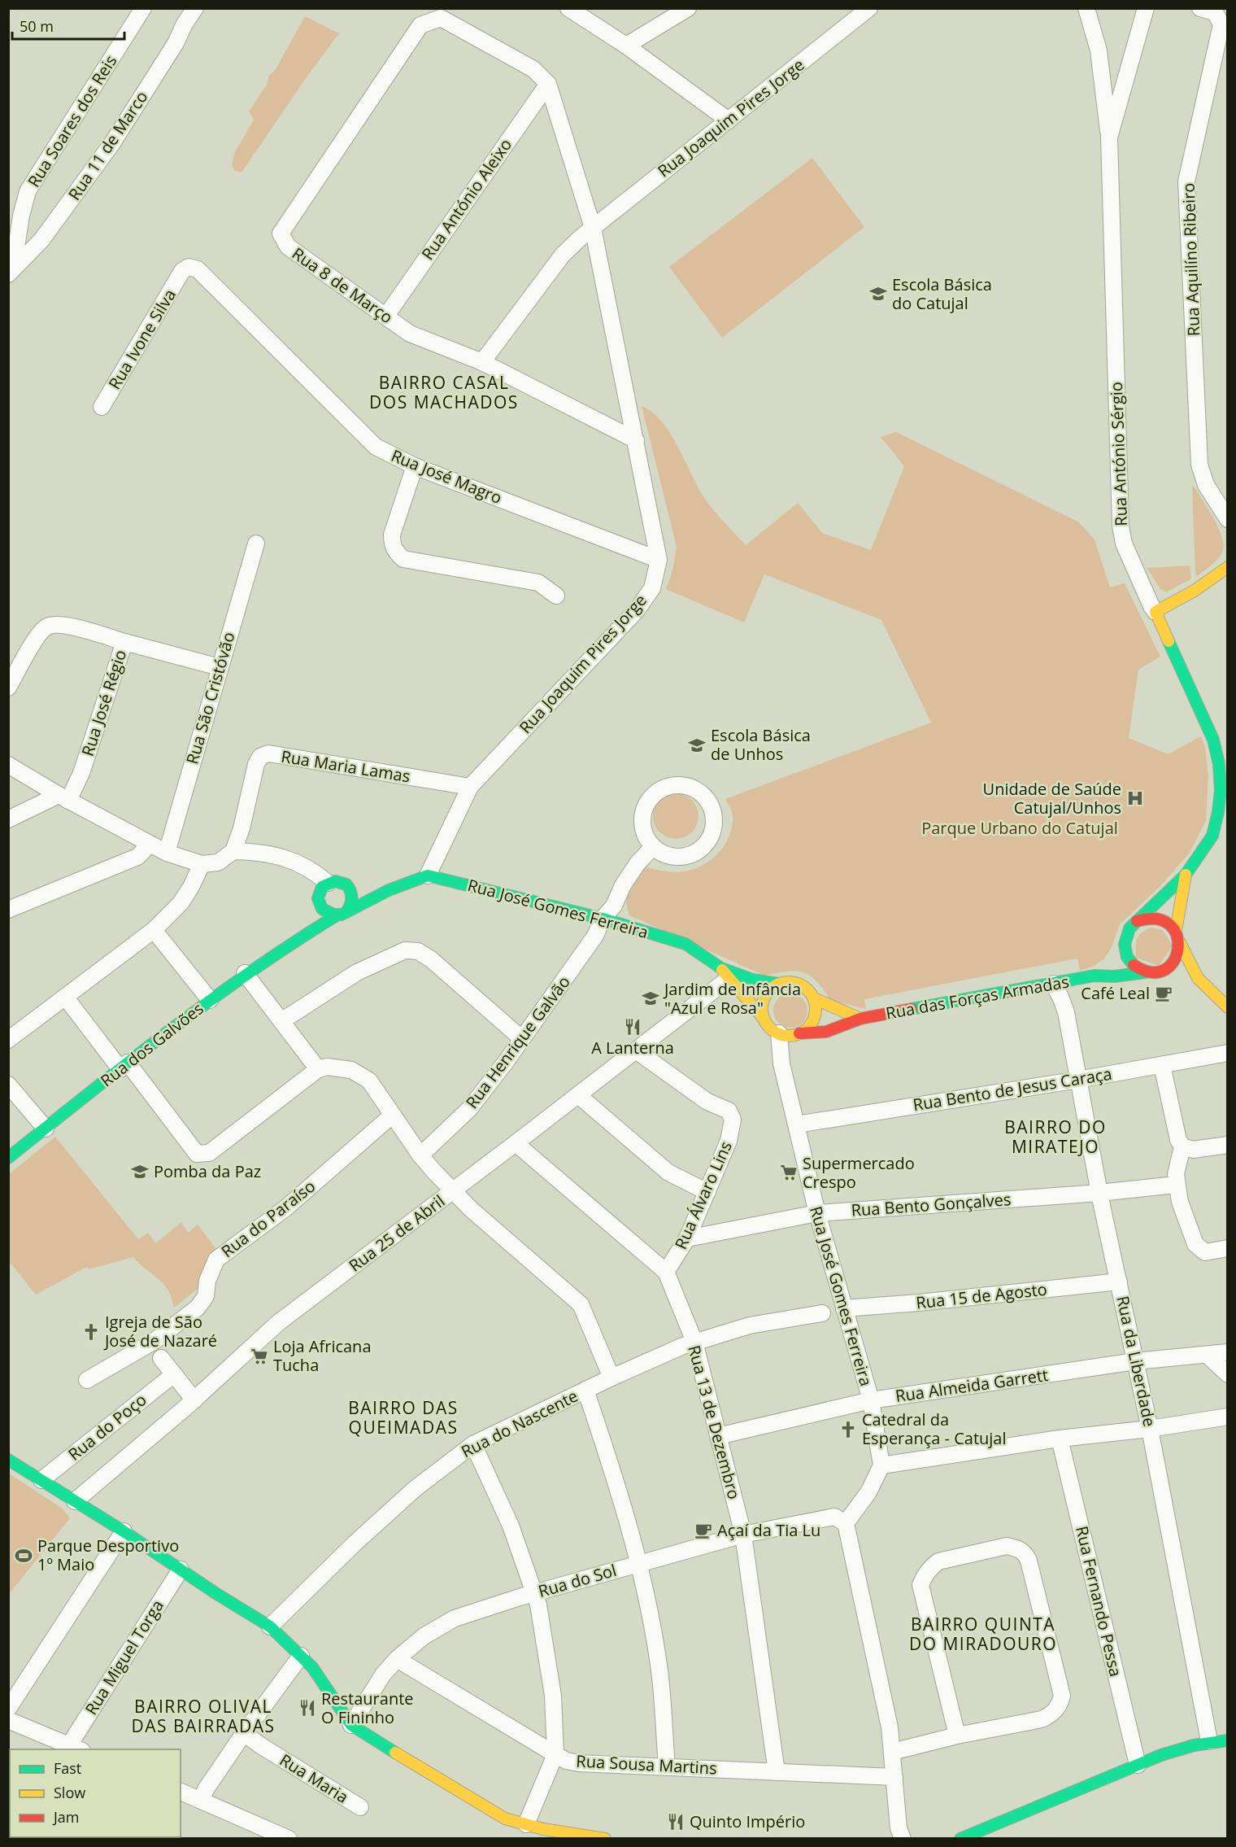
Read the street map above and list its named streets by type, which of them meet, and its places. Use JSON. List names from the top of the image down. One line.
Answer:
{"streets":{"street":["Rua Joaquim Pires Jorge","Rua Soares dos Reis","Rua 11 de Marco","Rua António Aleixo","Rua Aquilíno Ribeiro","Rua 8 de Março","Rua Ivone Silva","Rua António Sérgio","Rua José Magro","Rua São Cristóvão","Rua José Régio","Rua Maria Lamas","Rua José Gomes Ferreira","Rua das Forças Armadas","Rua Henrique Galvão","Rua dos Galvões","Rua Bento de Jesus Caraça","Rua Álvaro Lins","Rua Bento Gonçalves","Rua do Paraíso","Rua 25 de Abril","Rua 15 de Agosto","Rua da Liberdade","Rua Almeida Garrett","Rua 13 de Dezembro","Rua do Nascente","Rua do Poço","Rua do Sol","Rua Fernando Pessa","Rua Miguel Torga","Rua Sousa Martins","Rua Maria"]},"crossings":[["Rua Joaquim Pires Jorge","Rua António Aleixo"],["Rua Joaquim Pires Jorge","Rua 8 de Março"],["Rua Joaquim Pires Jorge","Rua José Magro"],["Rua Joaquim Pires Jorge","Rua Maria Lamas"],["Rua Joaquim Pires Jorge","Rua José Gomes Ferreira"],["Rua Soares dos Reis","Rua 11 de Marco"],["Rua António Aleixo","Rua 8 de Março"],["Rua Ivone Silva","Rua José Magro"],["Rua António Sérgio","Rua das Forças Armadas"],["Rua São Cristóvão","Rua José Régio"],["Rua José Gomes Ferreira","Rua das Forças Armadas"],["Rua José Gomes Ferreira","Rua Henrique Galvão"],["Rua José Gomes Ferreira","Rua Bento de Jesus Caraça"],["Rua José Gomes Ferreira","Rua Bento Gonçalves"],["Rua José Gomes Ferreira","Rua 25 de Abril"],["Rua José Gomes Ferreira","Rua 15 de Agosto"],["Rua José Gomes Ferreira","Rua Almeida Garrett"],["Rua das Forças Armadas","Rua da Liberdade"],["Rua Bento de Jesus Caraça","Rua da Liberdade"],["Rua Álvaro Lins","Rua Bento Gonçalves"],["Rua Álvaro Lins","Rua 25 de Abril"],["Rua Álvaro Lins","Rua 13 de Dezembro"],["Rua Bento Gonçalves","Rua da Liberdade"],["Rua 25 de Abril","Rua 13 de Dezembro"],["Rua 15 de Agosto","Rua da Liberdade"],["Rua da Liberdade","Rua Almeida Garrett"],["Rua Almeida Garrett","Rua 13 de Dezembro"],["Rua 13 de Dezembro","Rua do Nascente"],["Rua 13 de Dezembro","Rua do Sol"],["Rua 13 de Dezembro","Rua Sousa Martins"],["Rua do Sol","Rua Sousa Martins"]],"districts":["BAIRRO CASAL DOS MACHADOS","BAIRRO DO MIRATEJO","BAIRRO DAS QUEIMADAS","BAIRRO QUINTA DO MIRADOURO","BAIRRO OLIVAL DAS BAIRRADAS"],"parks":["Parque Urbano do Catujal"],"places":{"school or university":["Escola Básica do Catujal","Escola Básica de Unhos","Jardim de Infância \"Azul e Rosa\"","Pomba da Paz"],"hospital":["Unidade de Saúde Catujal/Unhos"],"cafe":["Café Leal","Açaí da Tia Lu"],"restaurant":["A Lanterna","Restaurante O Fininho","Quinto Império"],"supermarket":["Supermercado Crespo","Loja Africana Tucha"],"church":["Igreja de São José de Nazaré","Catedral da Esperança - Catujal"],"sports":["Parque Desportivo 1º Maio"]},"legend":["Fast","Slow","Jam"],"scale_bar":"50 m"}
